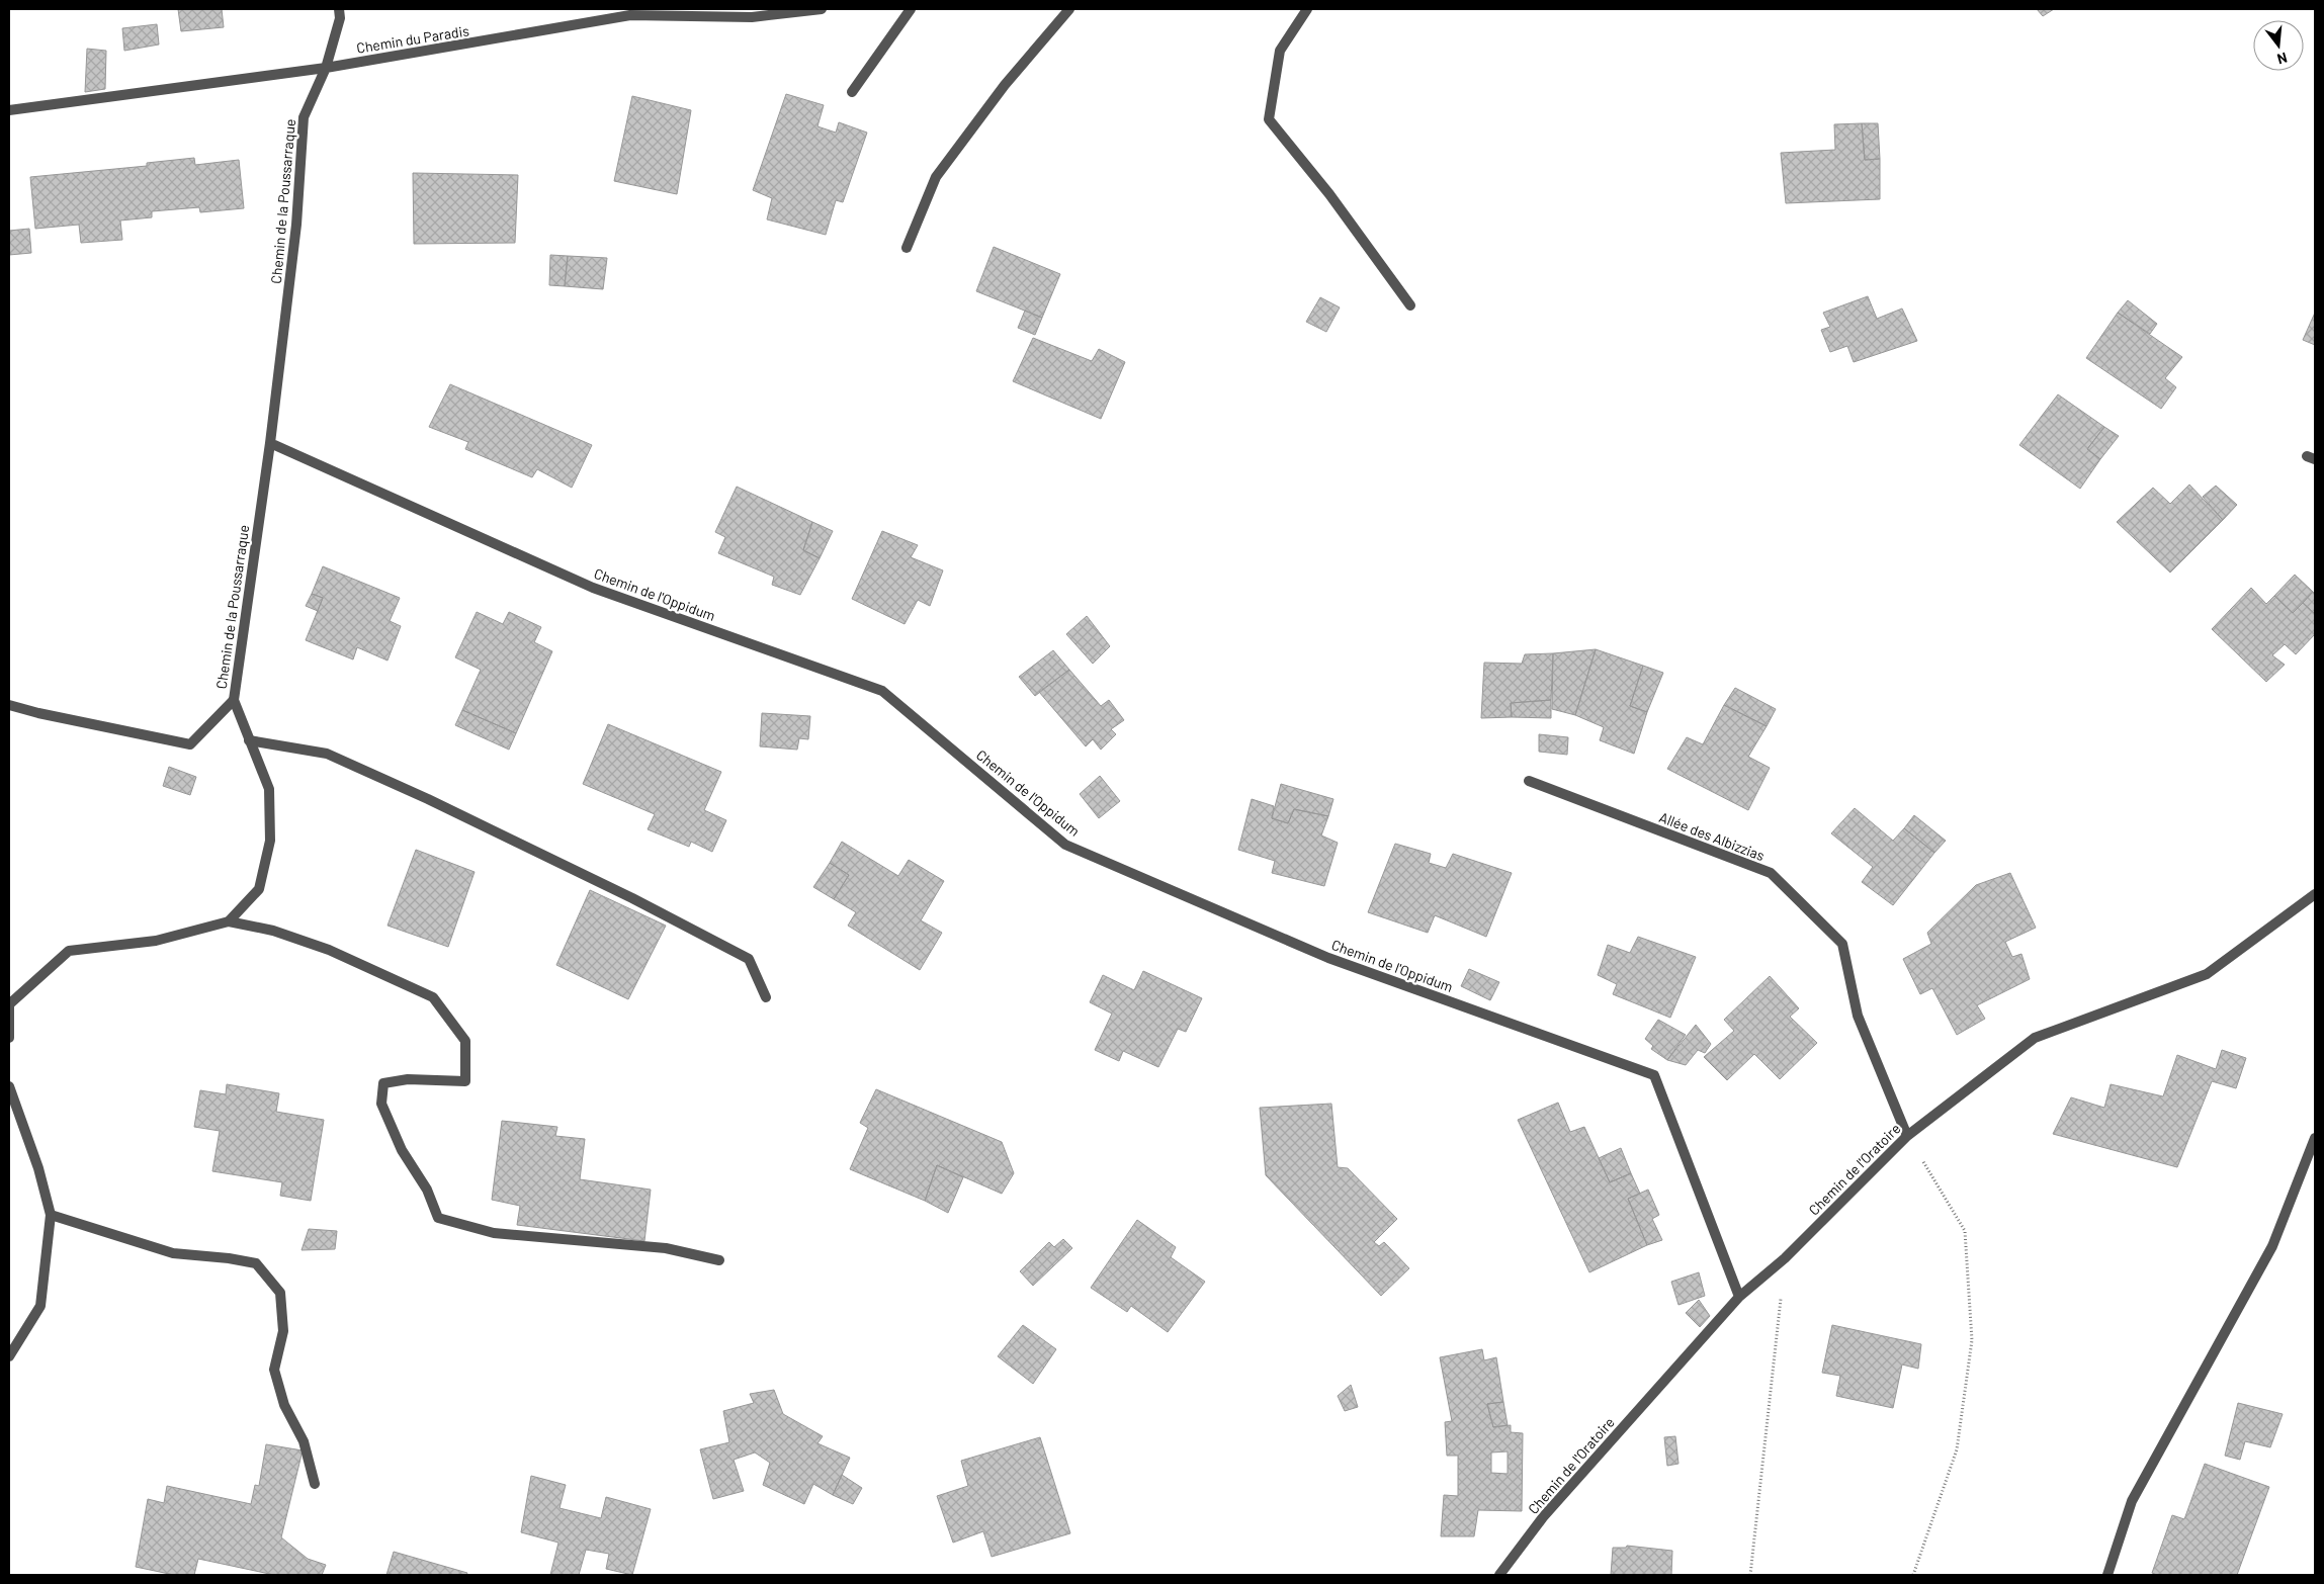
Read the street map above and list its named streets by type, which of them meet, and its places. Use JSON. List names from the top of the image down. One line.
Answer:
{"streets":{"street":["Chemin du Paradis","Chemin de la Poussarraque","Chemin de l'Oppidum","Allée des Albizzias","Chemin de l'Oratoire"]},"crossings":[["Chemin du Paradis","Chemin de la Poussarraque"],["Chemin de la Poussarraque","Chemin de l'Oppidum"],["Chemin de l'Oppidum","Chemin de l'Oratoire"],["Allée des Albizzias","Chemin de l'Oratoire"]],"north":"bottom"}
